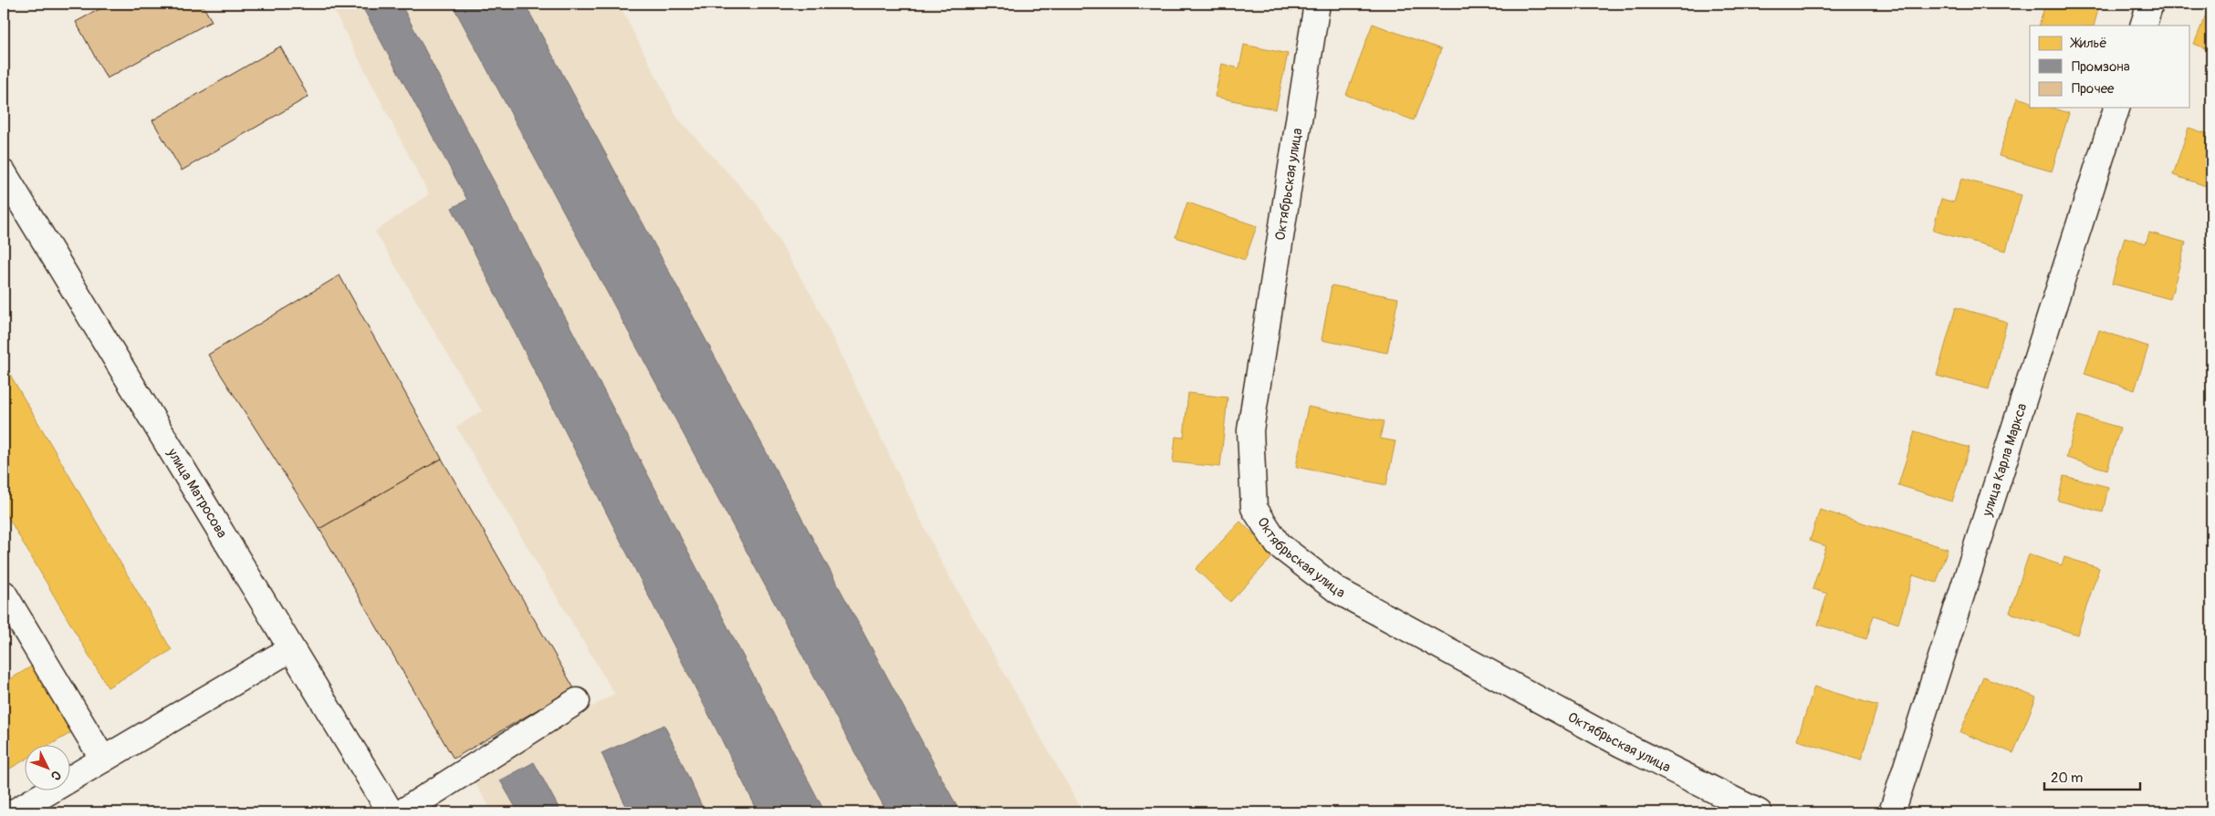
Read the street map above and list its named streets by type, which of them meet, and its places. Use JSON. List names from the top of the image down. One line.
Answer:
{"streets":{"street":["Октябрьская улица","улица Карла Маркса","улица Матросова"]},"legend":["Жильё","Промзона","Прочее"],"scale_bar":"20 m","north":"bottom right"}
